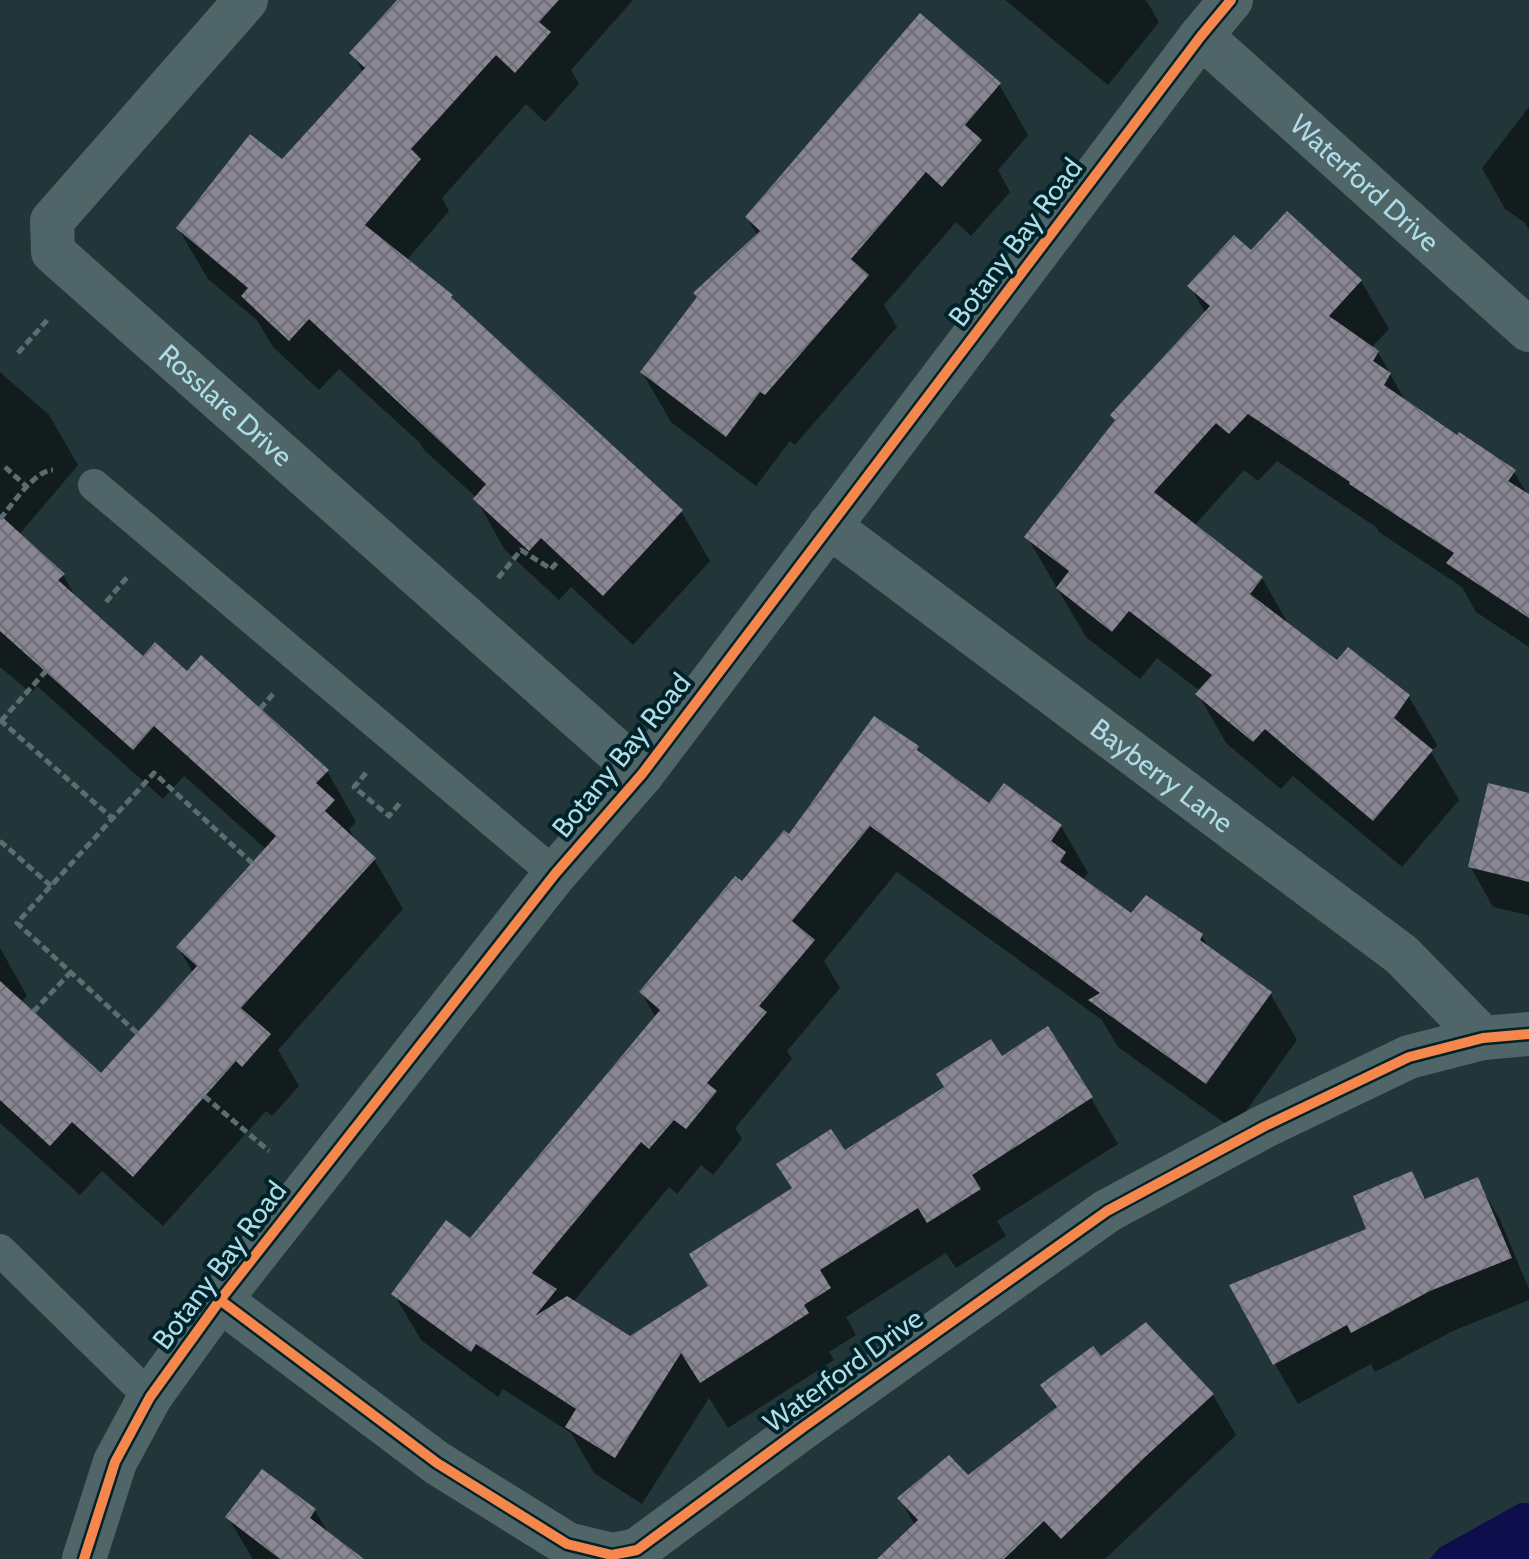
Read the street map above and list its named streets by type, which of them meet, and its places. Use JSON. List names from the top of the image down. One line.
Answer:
{"streets":{"street":["Waterford Drive","Botany Bay Road","Rosslare Drive","Bayberry Lane"]},"crossings":[["Waterford Drive","Botany Bay Road"],["Waterford Drive","Bayberry Lane"],["Botany Bay Road","Rosslare Drive"],["Botany Bay Road","Bayberry Lane"]]}
